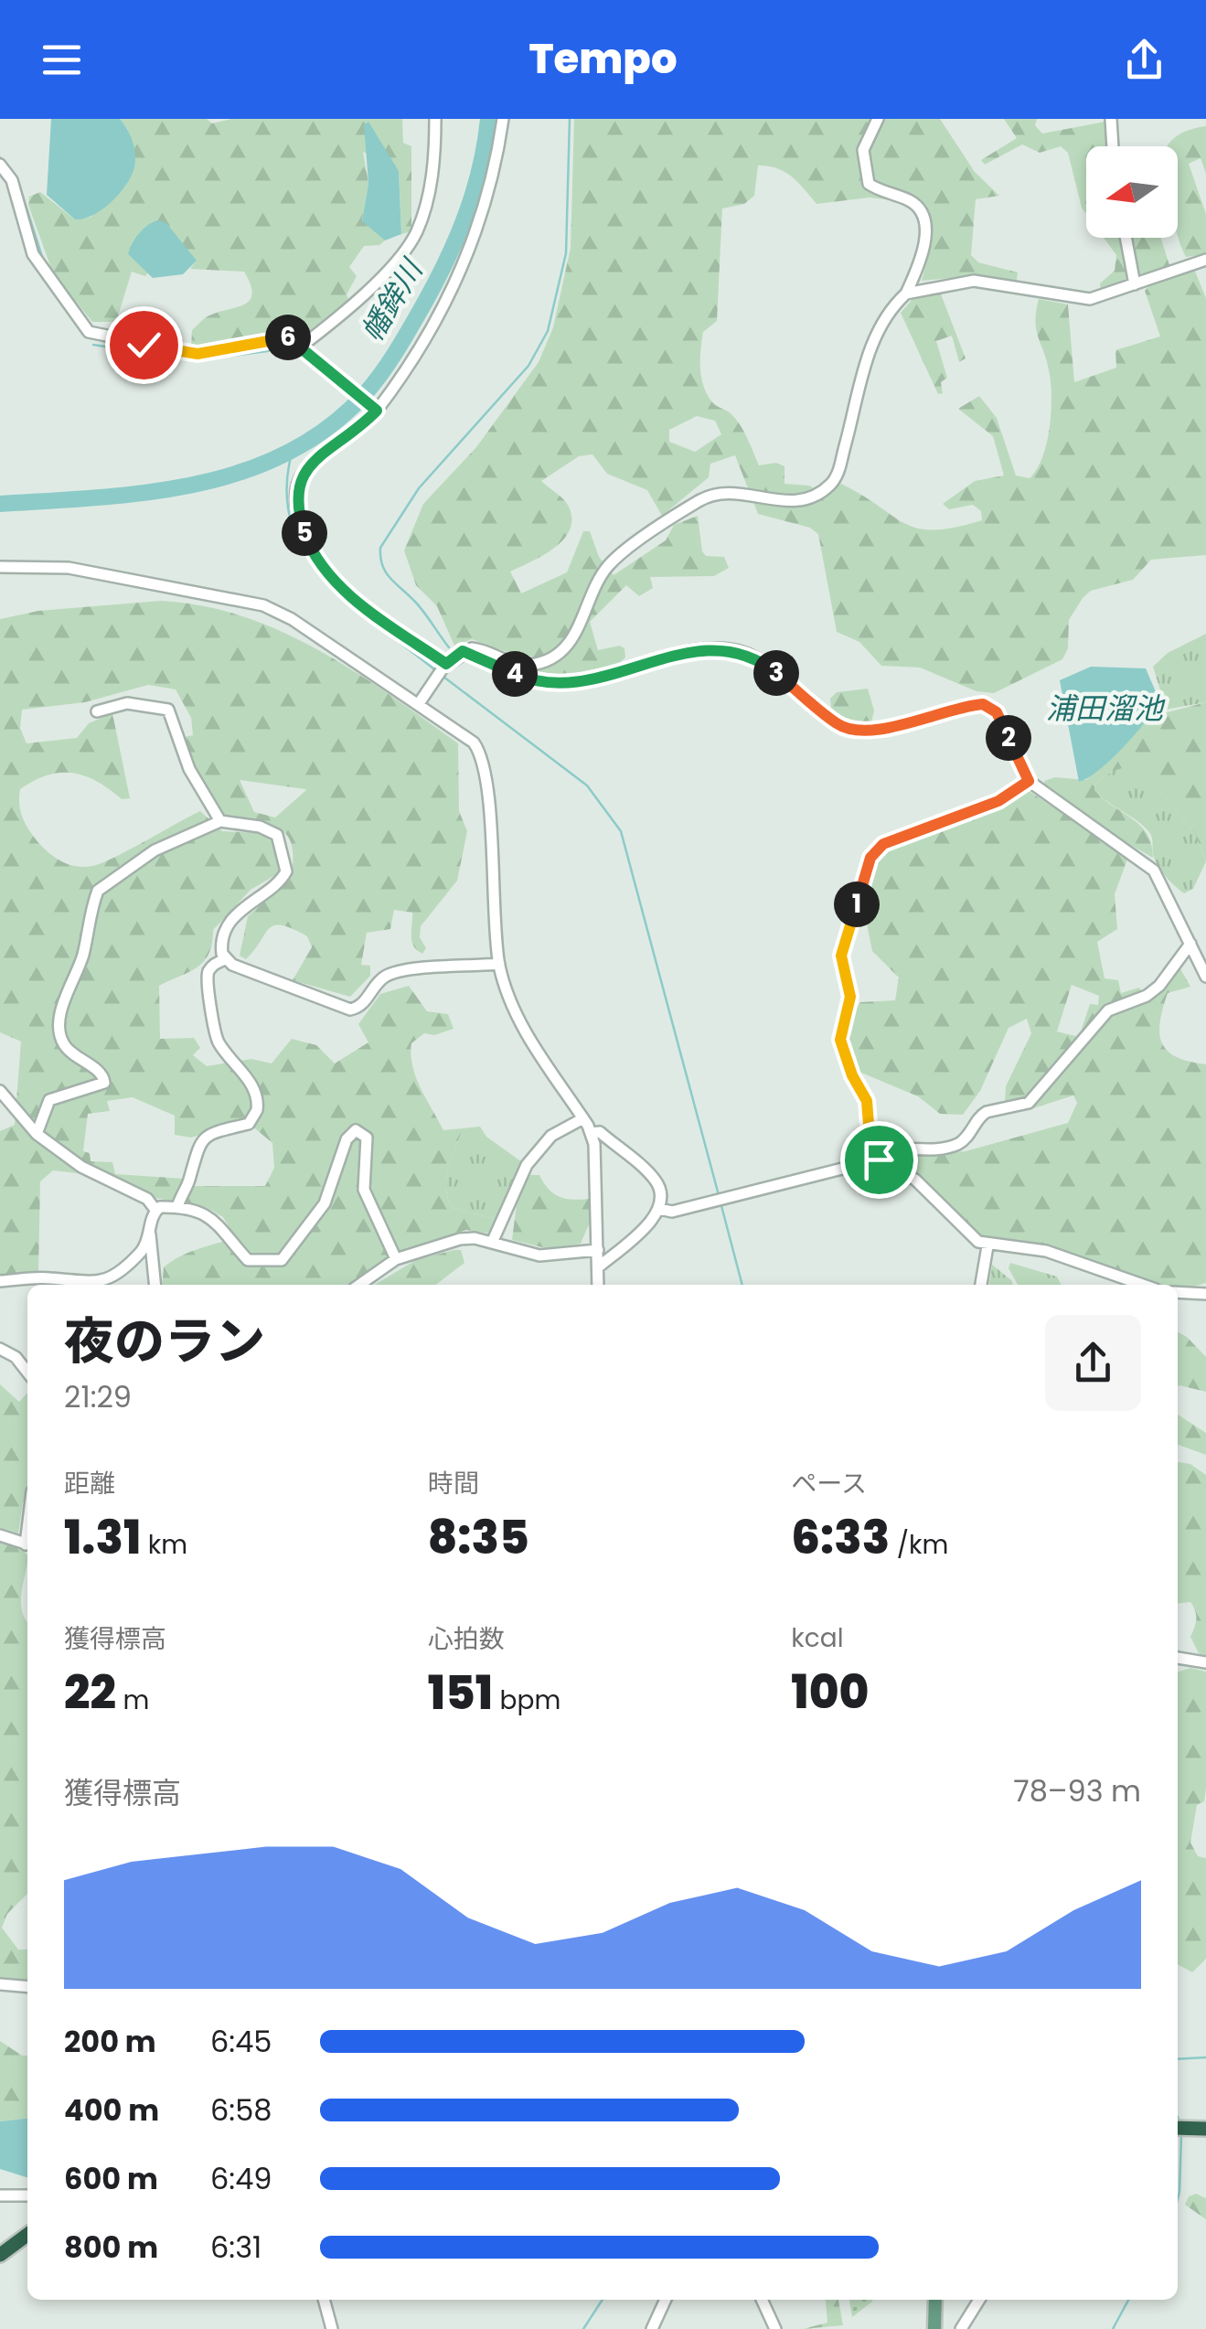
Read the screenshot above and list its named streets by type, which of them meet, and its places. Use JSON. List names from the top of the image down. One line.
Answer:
{"water":["幡鉾川","浦田溜池"],"north":"left","page":{"header":"Tempo","pins":["6","5","3","4","2","1"],"heading":["夜のラン","21:29"],"stats":[["距離","1.31 km"],["時間","8:35"],["ペース","6:33 /km"],["獲得標高","22 m"],["心拍数","151 bpm"],["kcal","100"]],"chart":["獲得標高","78–93 m"],"list":[{"name":"200 m","note":"6:45"},{"name":"400 m","note":"6:58"},{"name":"600 m","note":"6:49"},{"name":"800 m","note":"6:31"}]}}
